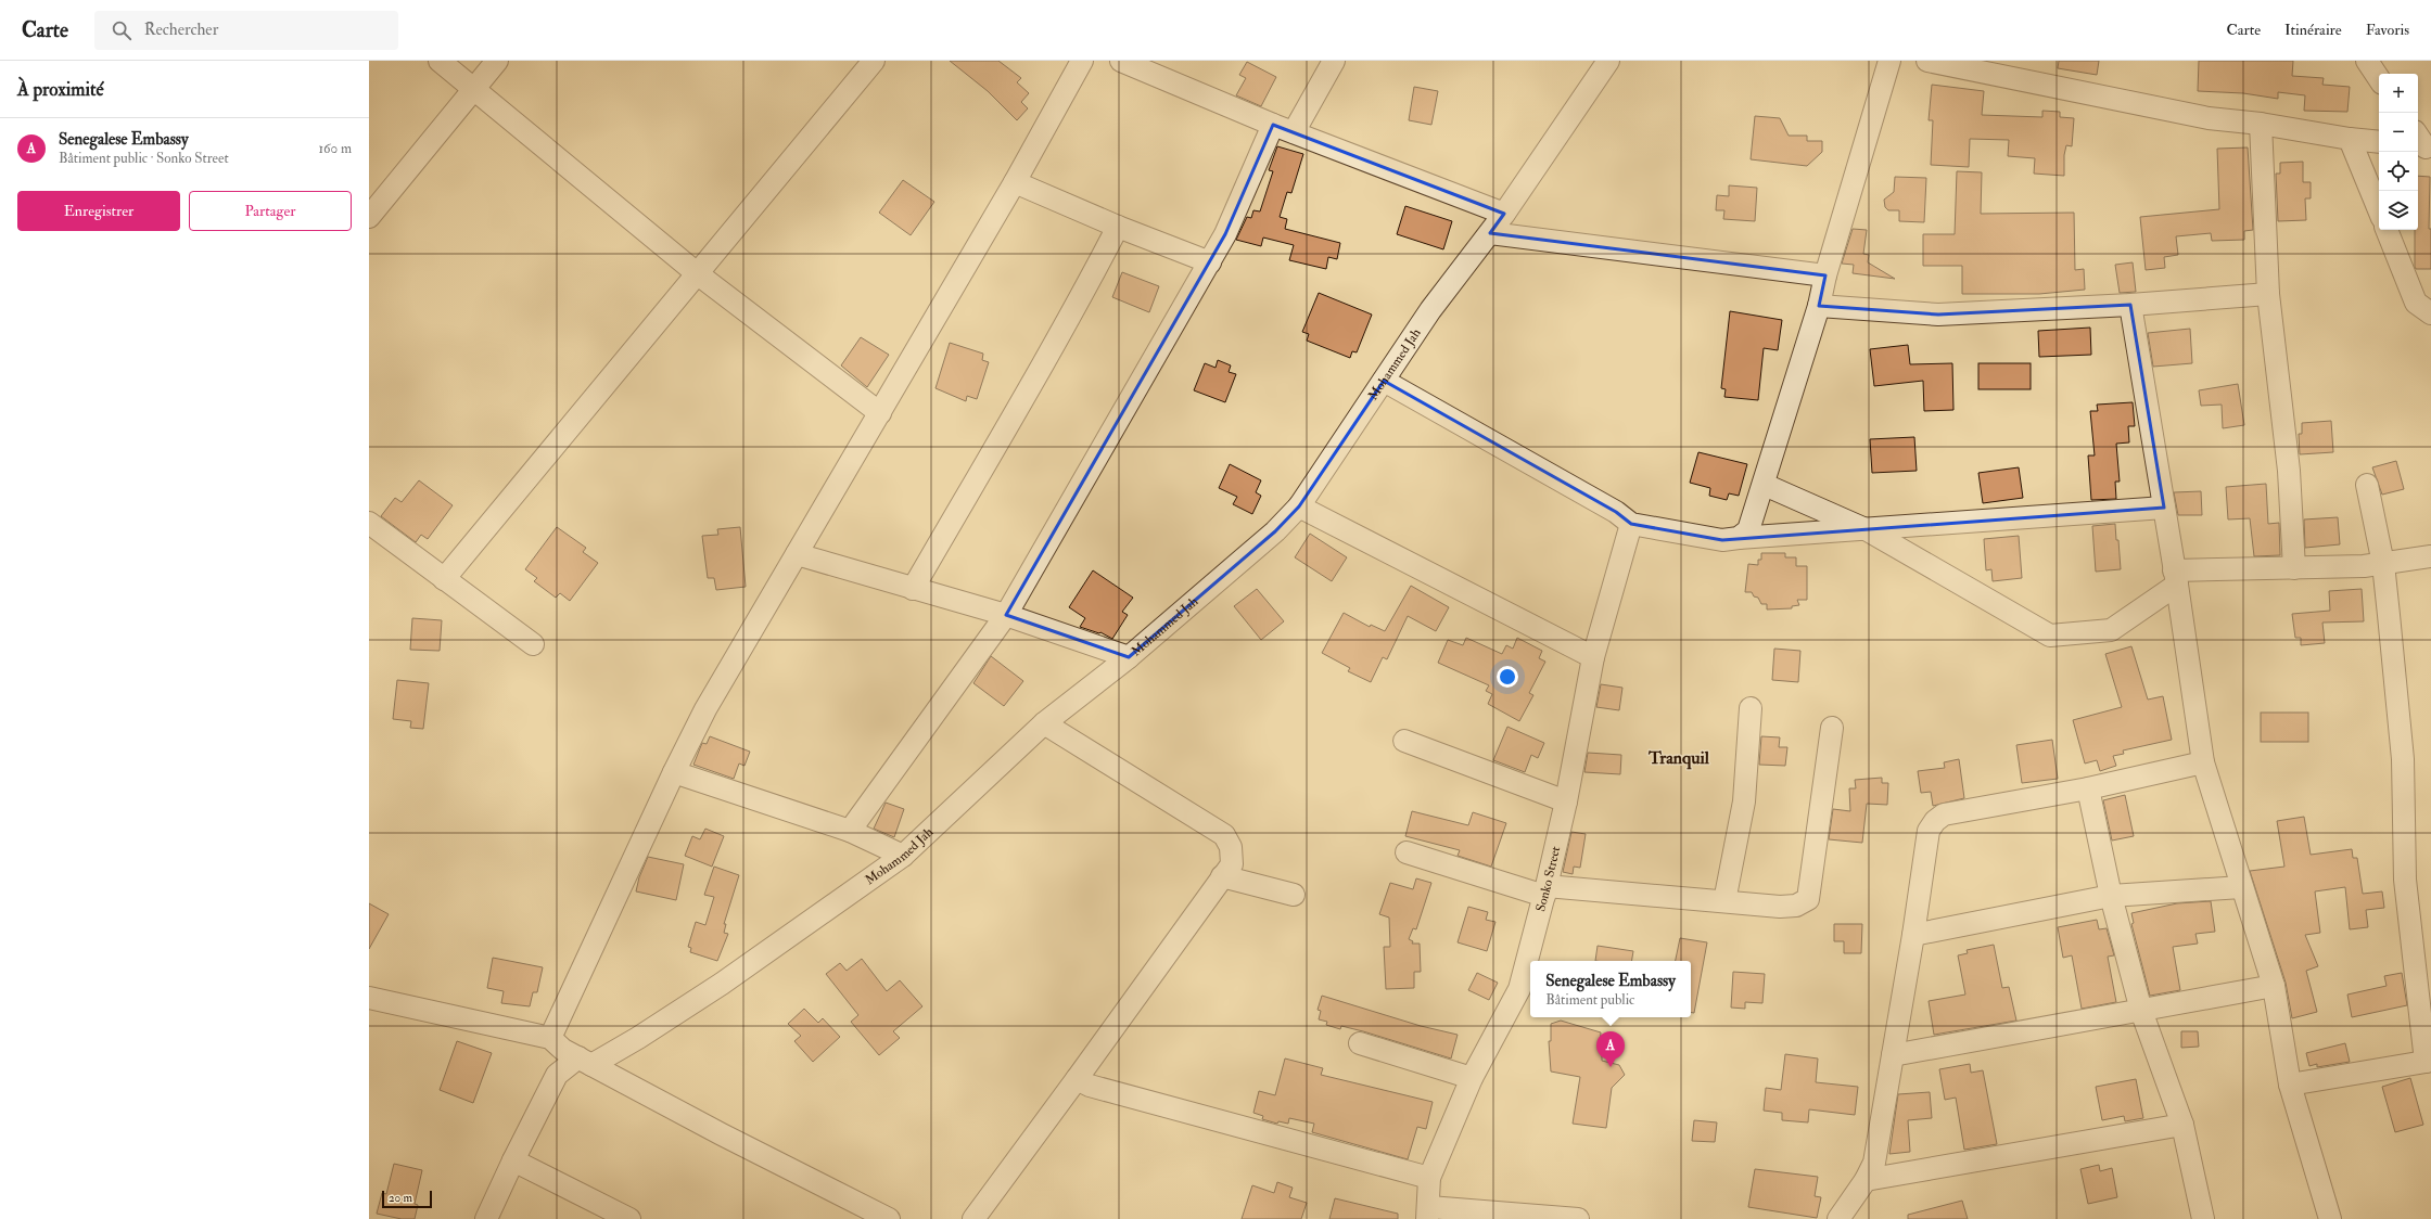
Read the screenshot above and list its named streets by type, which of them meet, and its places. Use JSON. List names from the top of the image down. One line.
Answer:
{"streets":{"street":["Mohammed Jah","Sonko Street"]},"districts":["Tranquil"],"scale_bar":"20 m","page":{"header":"Carte","search":"Rechercher","nav":["Carte","Itinéraire","Favoris"],"heading":"À proximité","map_buttons":["+","−"],"list":[{"mark":"A","name":"Senegalese Embassy","note":"Bâtiment public · Sonko Street","value":"160 m"}],"buttons":["Enregistrer","Partager"],"popup":["Senegalese Embassy","Bâtiment public"],"pins":"A","scale":"20 m"}}
